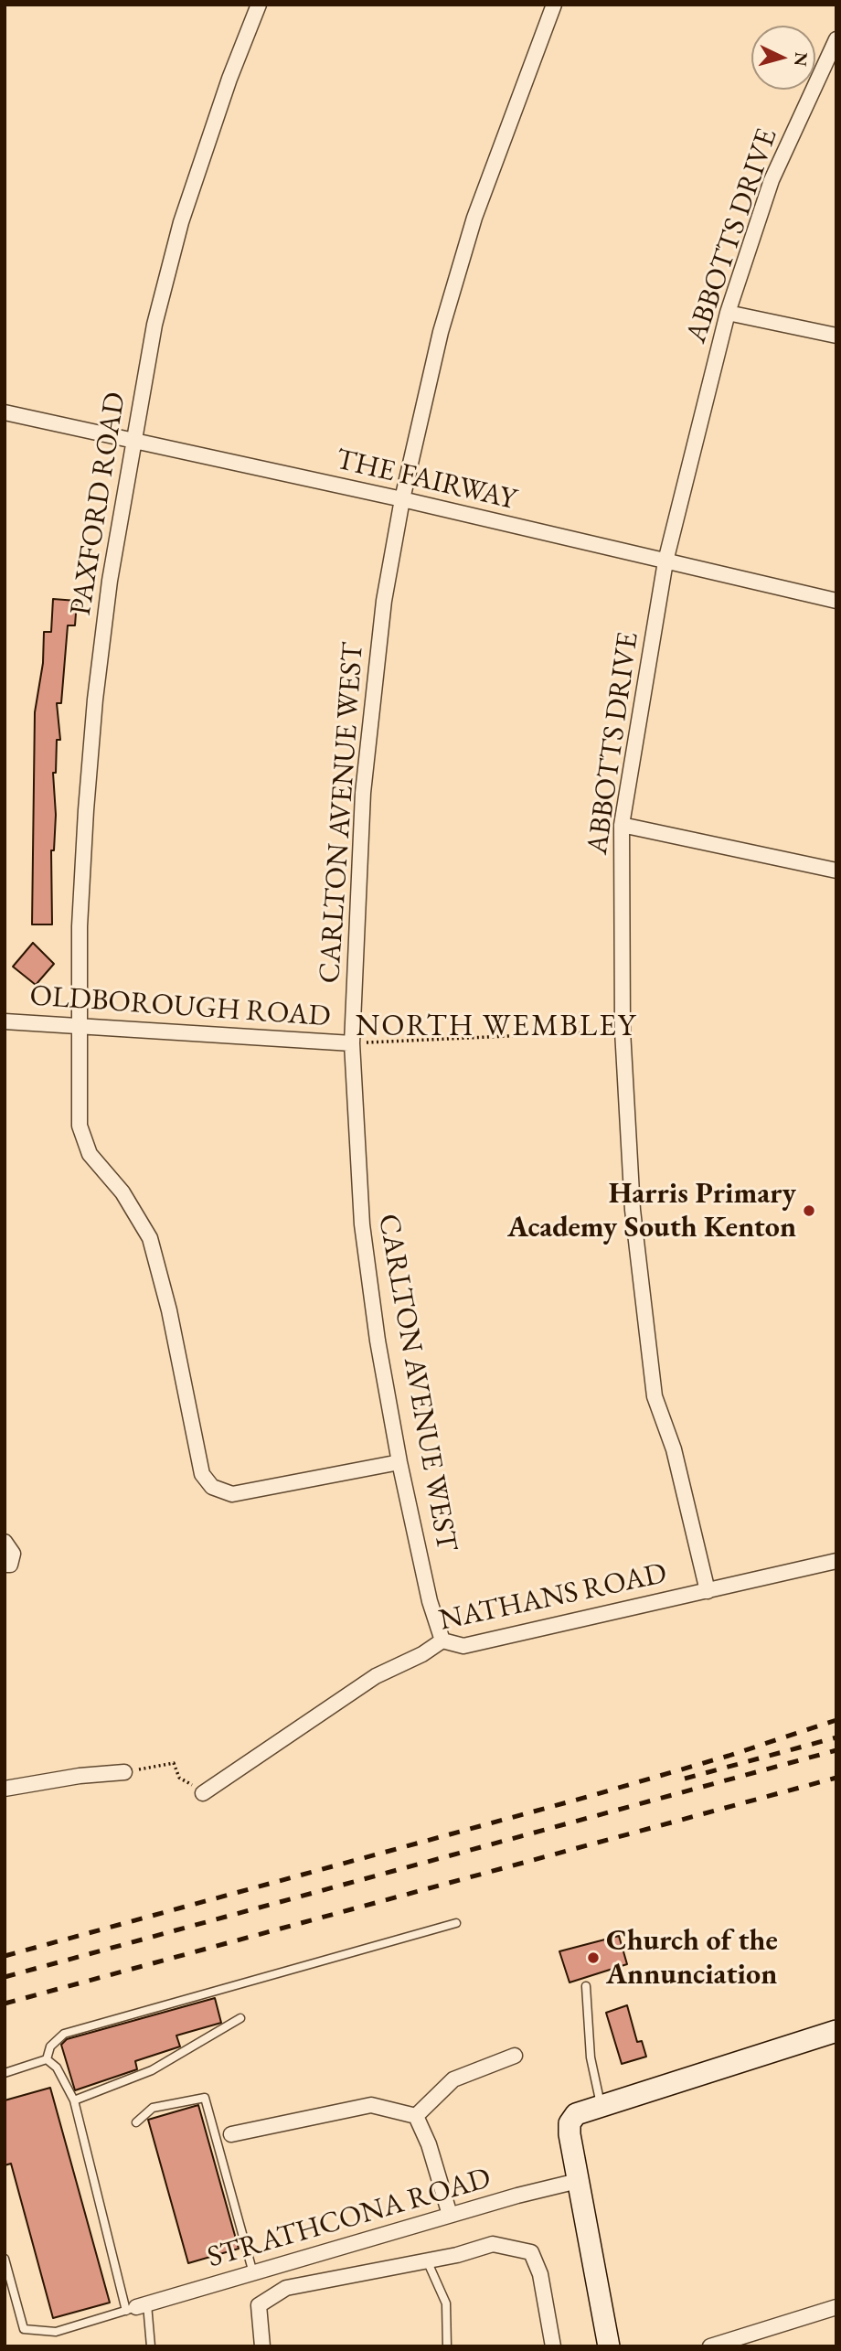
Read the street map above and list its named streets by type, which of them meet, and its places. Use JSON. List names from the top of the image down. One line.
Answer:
{"streets":{"street":["ABBOTTS DRIVE","THE FAIRWAY","PAXFORD ROAD","CARLTON AVENUE WEST","OLDBOROUGH ROAD","NATHANS ROAD","STRATHCONA ROAD"]},"crossings":[["ABBOTTS DRIVE","THE FAIRWAY"],["ABBOTTS DRIVE","NATHANS ROAD"],["THE FAIRWAY","PAXFORD ROAD"],["THE FAIRWAY","CARLTON AVENUE WEST"],["PAXFORD ROAD","CARLTON AVENUE WEST"],["PAXFORD ROAD","OLDBOROUGH ROAD"],["CARLTON AVENUE WEST","OLDBOROUGH ROAD"],["CARLTON AVENUE WEST","NATHANS ROAD"]],"districts":["NORTH WEMBLEY"],"places":["Harris Primary Academy South Kenton","Church of the Annunciation"],"north":"right"}
